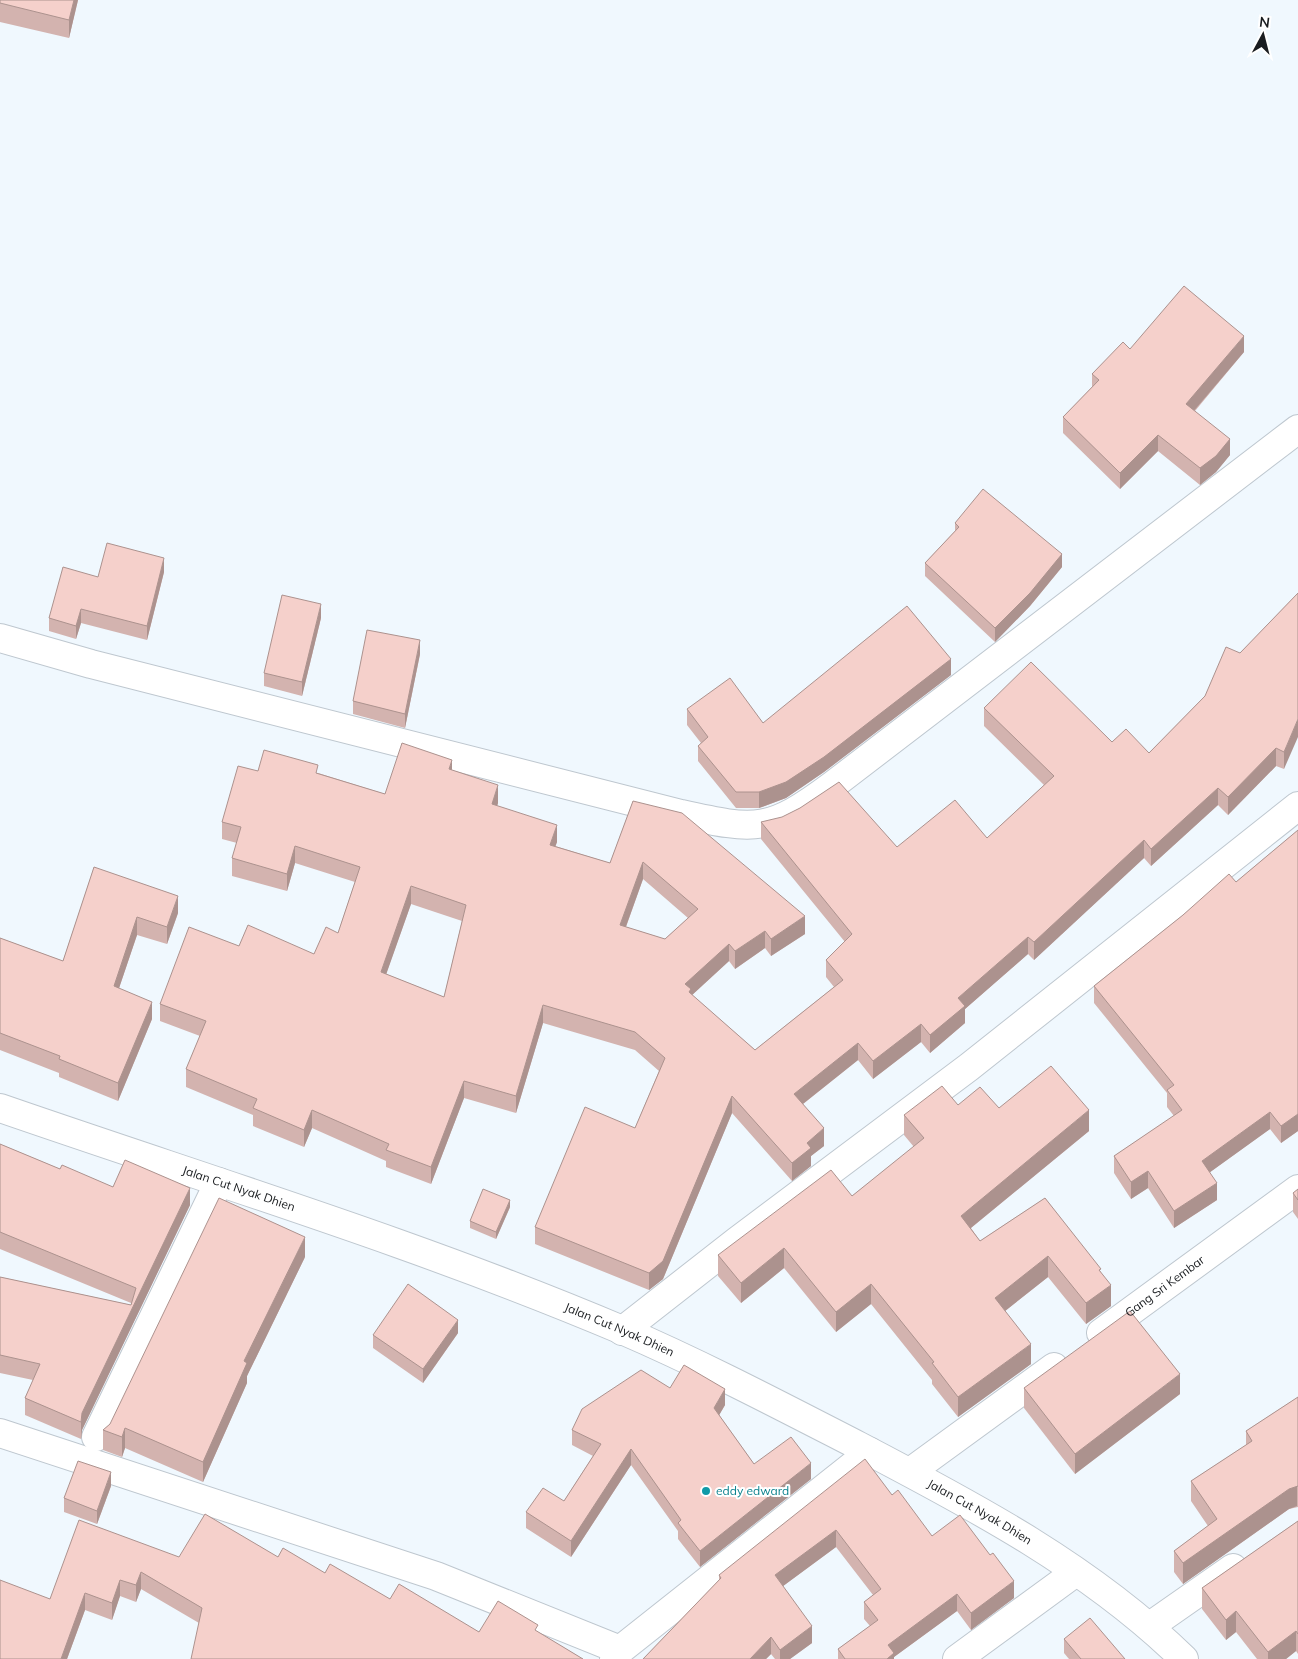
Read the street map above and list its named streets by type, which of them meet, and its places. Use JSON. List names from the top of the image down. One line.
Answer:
{"streets":{"street":["Jalan Cut Nyak Dhien","Gang Sri Kembar"]},"crossings":[["Jalan Cut Nyak Dhien","Gang Sri Kembar"]],"places":["eddy edward"],"north":"top"}
